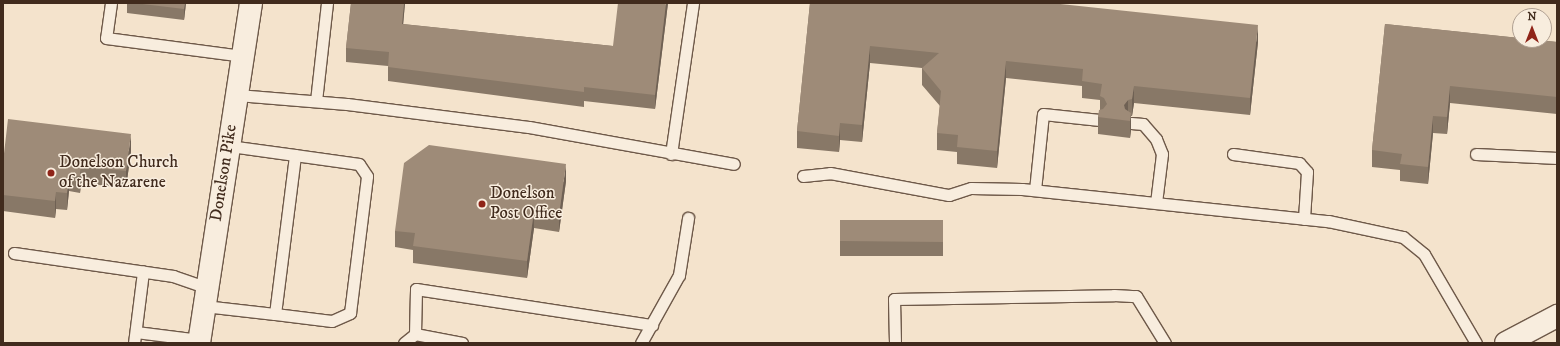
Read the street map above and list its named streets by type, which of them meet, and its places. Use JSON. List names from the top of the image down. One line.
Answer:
{"streets":{"main road":["Donelson Pike"]},"places":["Donelson Church of the Nazarene","Donelson Post Office"],"north":"top"}
